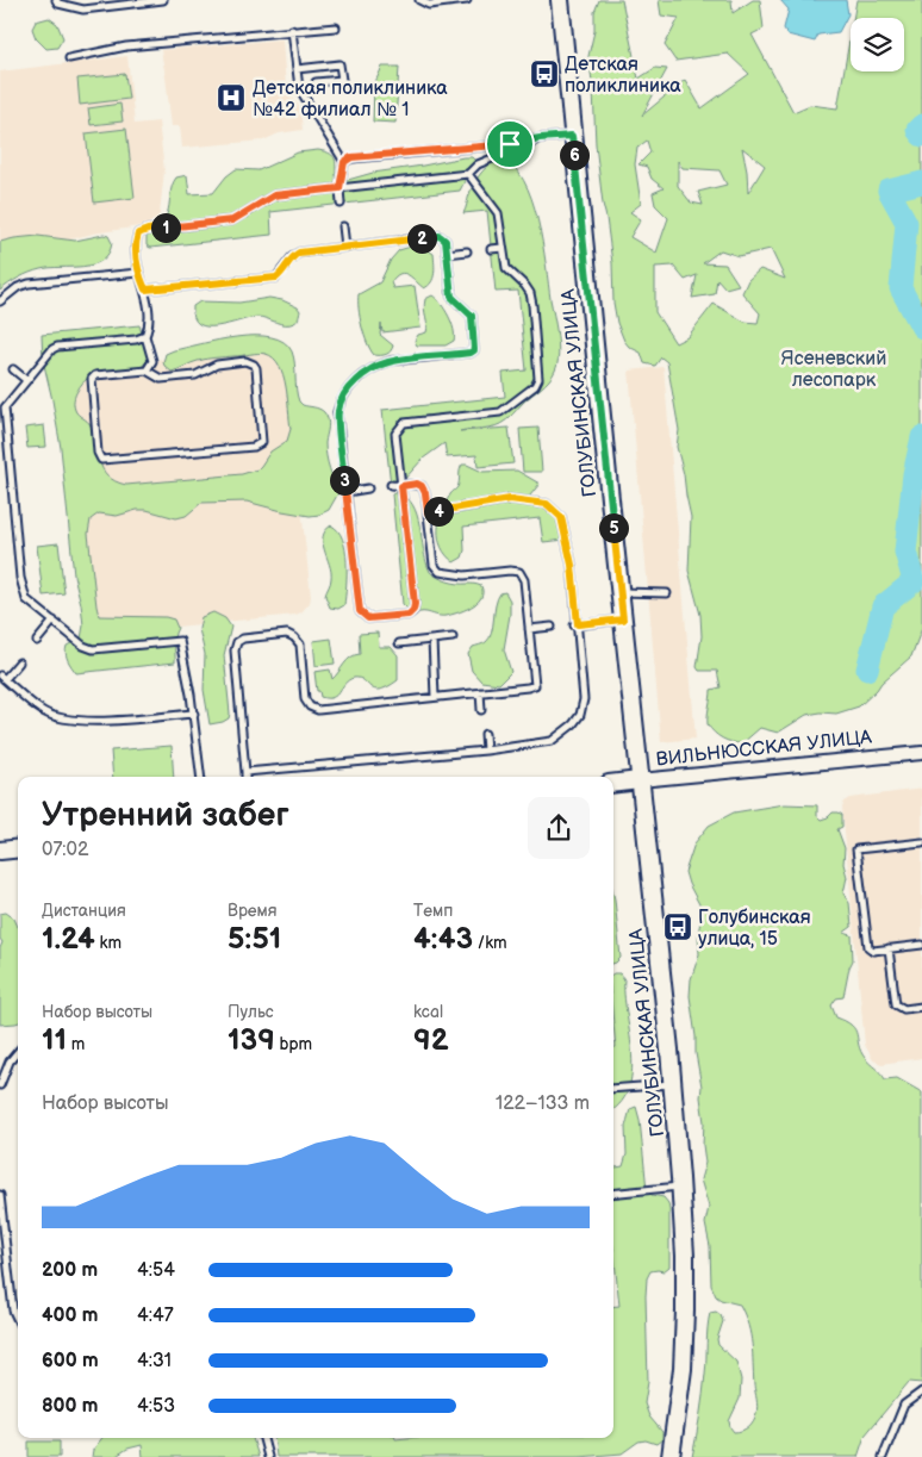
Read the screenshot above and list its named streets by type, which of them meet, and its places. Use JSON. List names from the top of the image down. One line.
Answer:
{"streets":{"street":["ГОЛУБИНСКАЯ УЛИЦА","ВИЛЬНЮССКАЯ УЛИЦА"]},"crossings":[["ГОЛУБИНСКАЯ УЛИЦА","ВИЛЬНЮССКАЯ УЛИЦА"]],"parks":["Ясеневский лесопарк"],"places":{"bus stop":["Детская поликлиника","Голубинская улица, 15"],"hospital":["Детская поликлиника №42 филиал № 1"]},"page":{"pins":["6","1","2","3","4","5"],"heading":["Утренний забег","07:02"],"stats":[["Дистанция","1.24 km"],["Время","5:51"],["Темп","4:43 /km"],["Набор высоты","11 m"],["Пульс","139 bpm"],["kcal","92"]],"chart":["Набор высоты","122–133 m"],"list":[{"name":"200 m","note":"4:54"},{"name":"400 m","note":"4:47"},{"name":"600 m","note":"4:31"},{"name":"800 m","note":"4:53"}]}}
